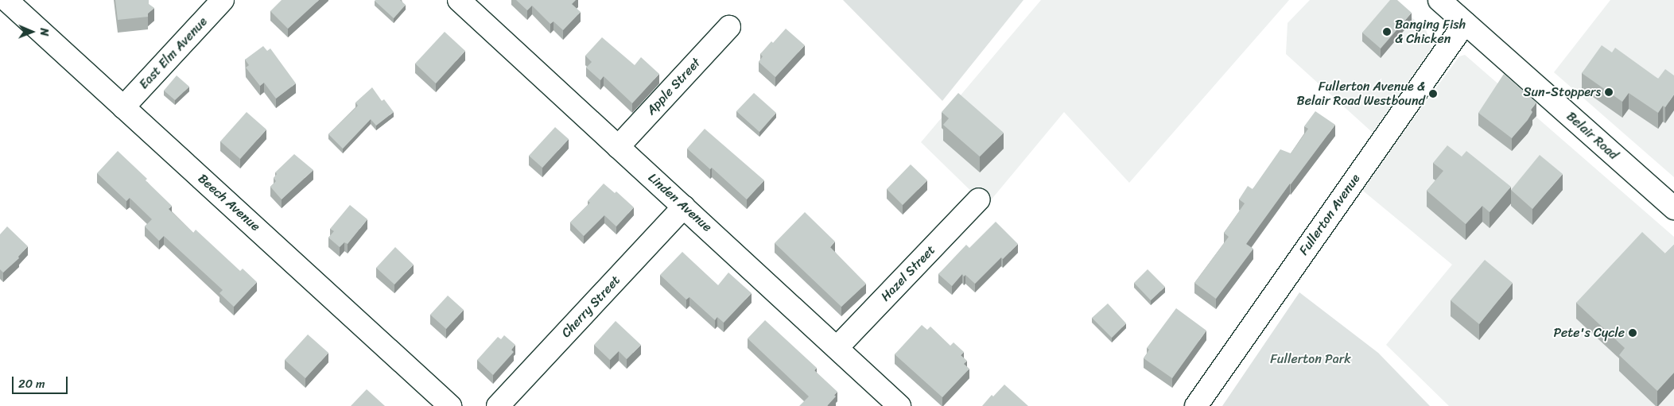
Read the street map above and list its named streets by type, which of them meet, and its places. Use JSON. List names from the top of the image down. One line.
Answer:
{"streets":{"street":["East Elm Avenue","Apple Street","Belair Road","Beech Avenue","Linden Avenue","Fullerton Avenue","Hazel Street","Cherry Street"]},"crossings":[["East Elm Avenue","Beech Avenue"],["Apple Street","Linden Avenue"],["Belair Road","Fullerton Avenue"],["Linden Avenue","Hazel Street"],["Linden Avenue","Cherry Street"]],"parks":["Fullerton Park"],"places":["Banging Fish & Chicken","Sun-Stoppers","Fullerton Avenue & Belair Road Westbound","Pete's Cycle"],"scale_bar":"20 m","north":"right"}
